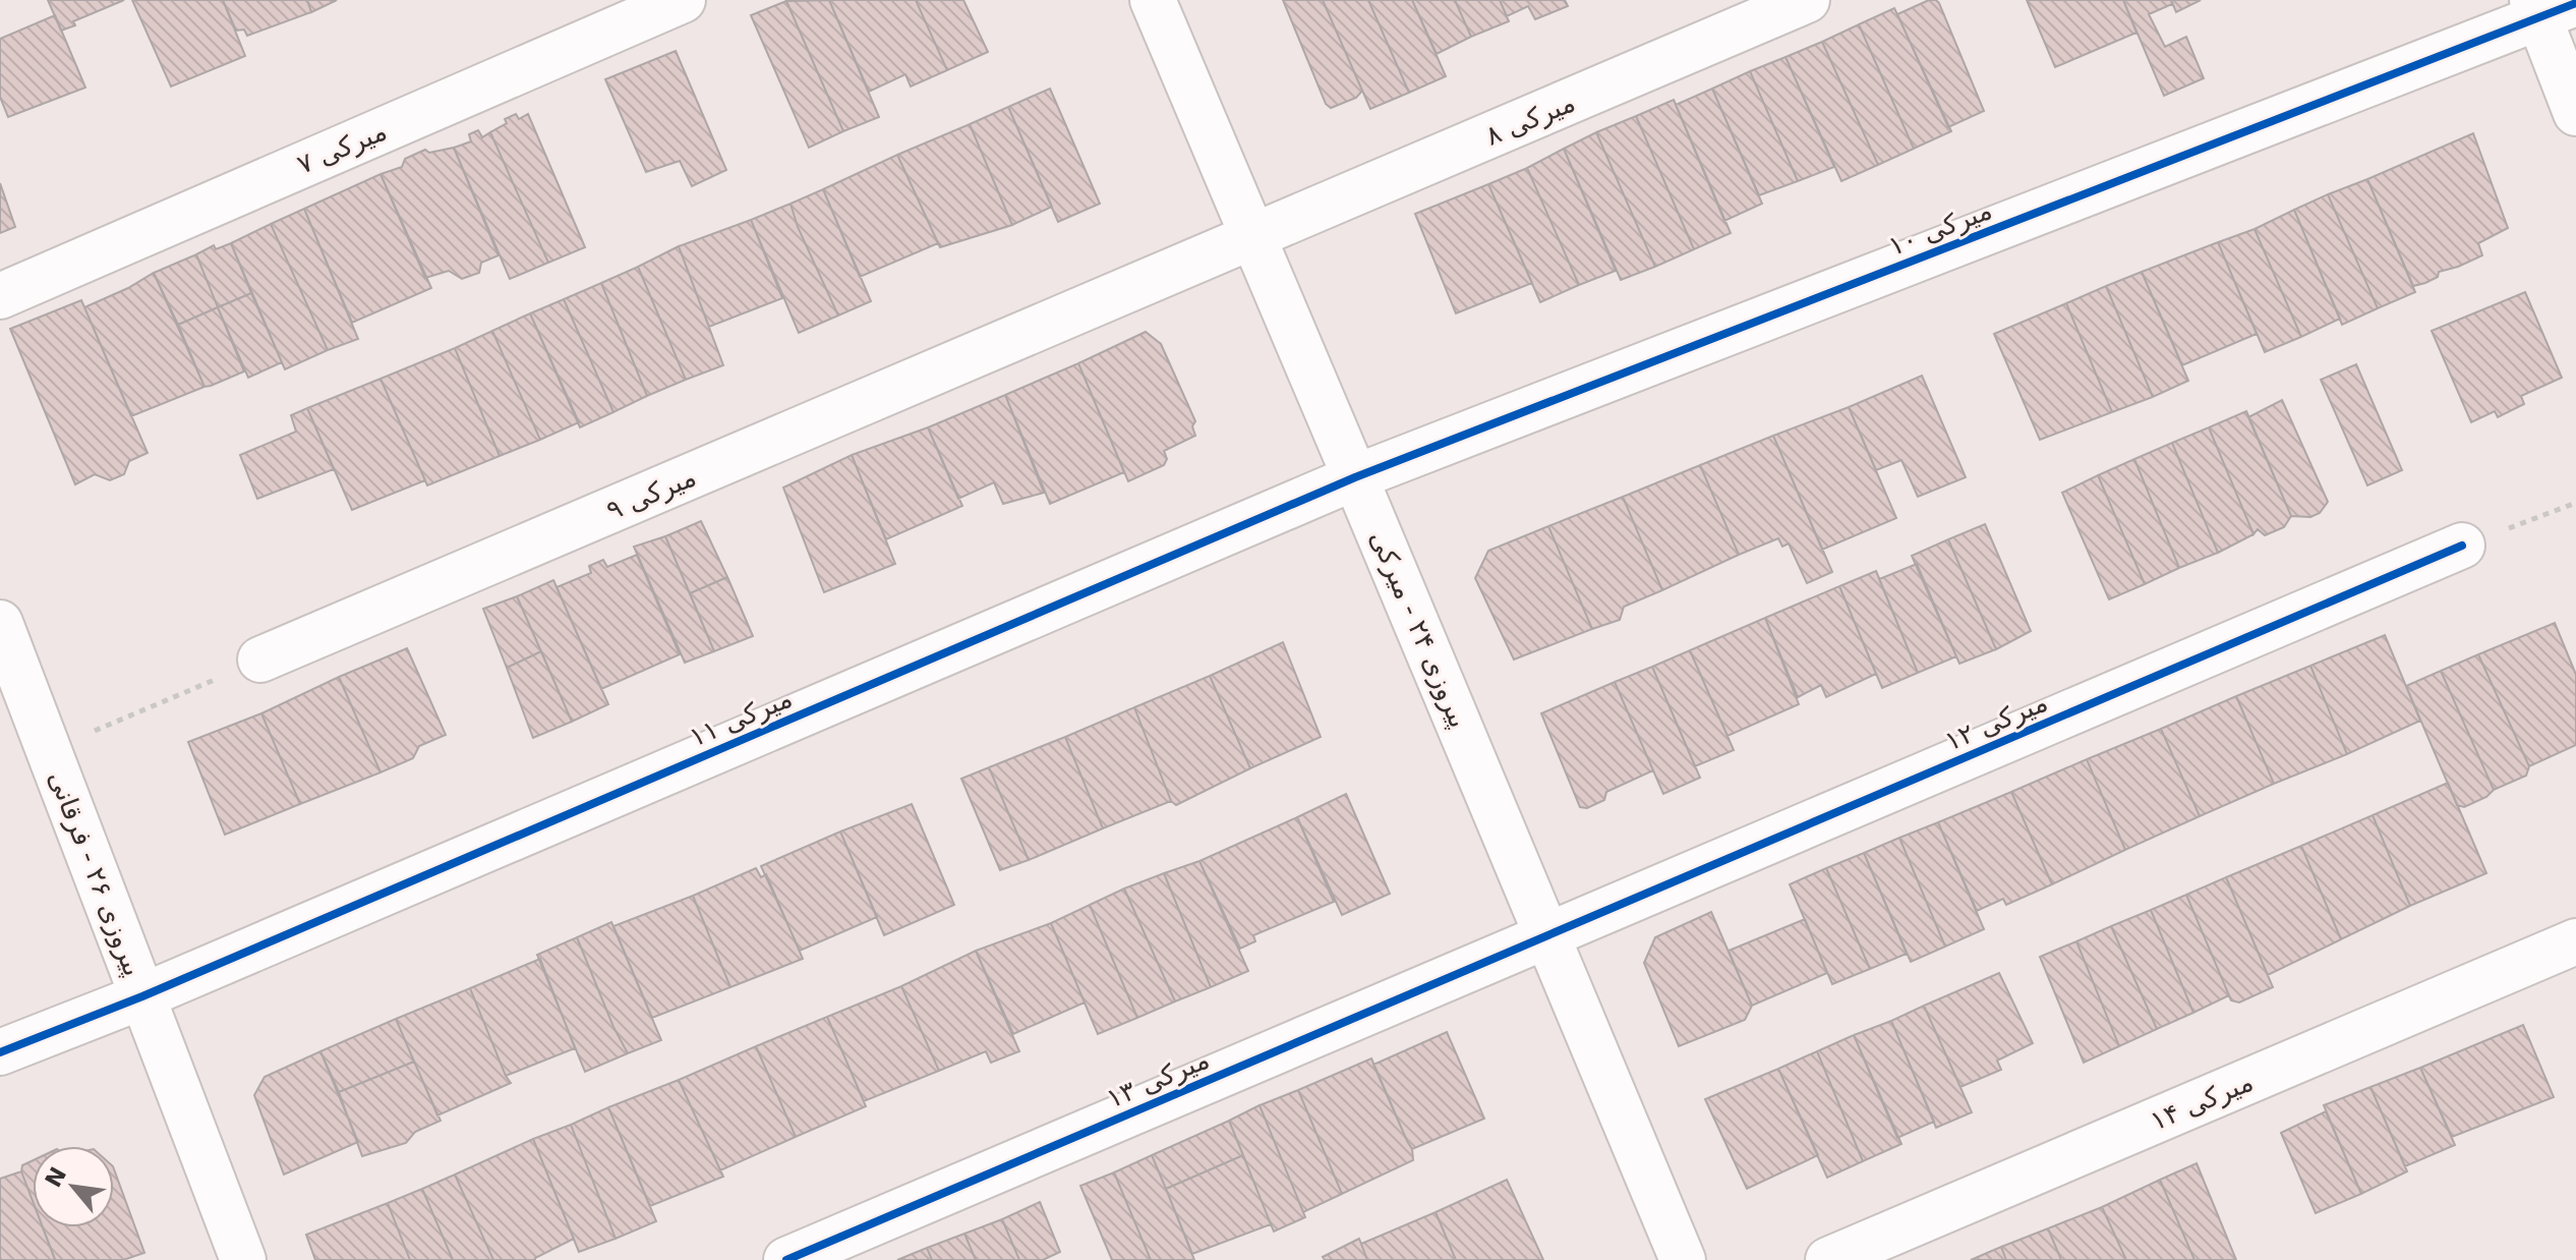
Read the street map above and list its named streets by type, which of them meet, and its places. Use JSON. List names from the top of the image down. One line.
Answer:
{"streets":{"street":["میرکی ۸","میرکی ۷","میرکی ۱۰","میرکی ۹","پیروزی ۲۴ - میرکی","میرکی ۱۱","میرکی ۱۲","پیروزی ۲۶ - فرقانی","میرکی ۱۳","میرکی ۱۴"]},"crossings":[["میرکی ۸","میرکی ۹"],["میرکی ۸","پیروزی ۲۴ - میرکی"],["میرکی ۱۰","پیروزی ۲۴ - میرکی"],["میرکی ۱۰","میرکی ۱۱"],["میرکی ۹","پیروزی ۲۴ - میرکی"],["پیروزی ۲۴ - میرکی","میرکی ۱۱"],["پیروزی ۲۴ - میرکی","میرکی ۱۲"],["پیروزی ۲۴ - میرکی","میرکی ۱۳"],["میرکی ۱۱","پیروزی ۲۶ - فرقانی"],["میرکی ۱۲","میرکی ۱۳"]],"north":"top left"}
